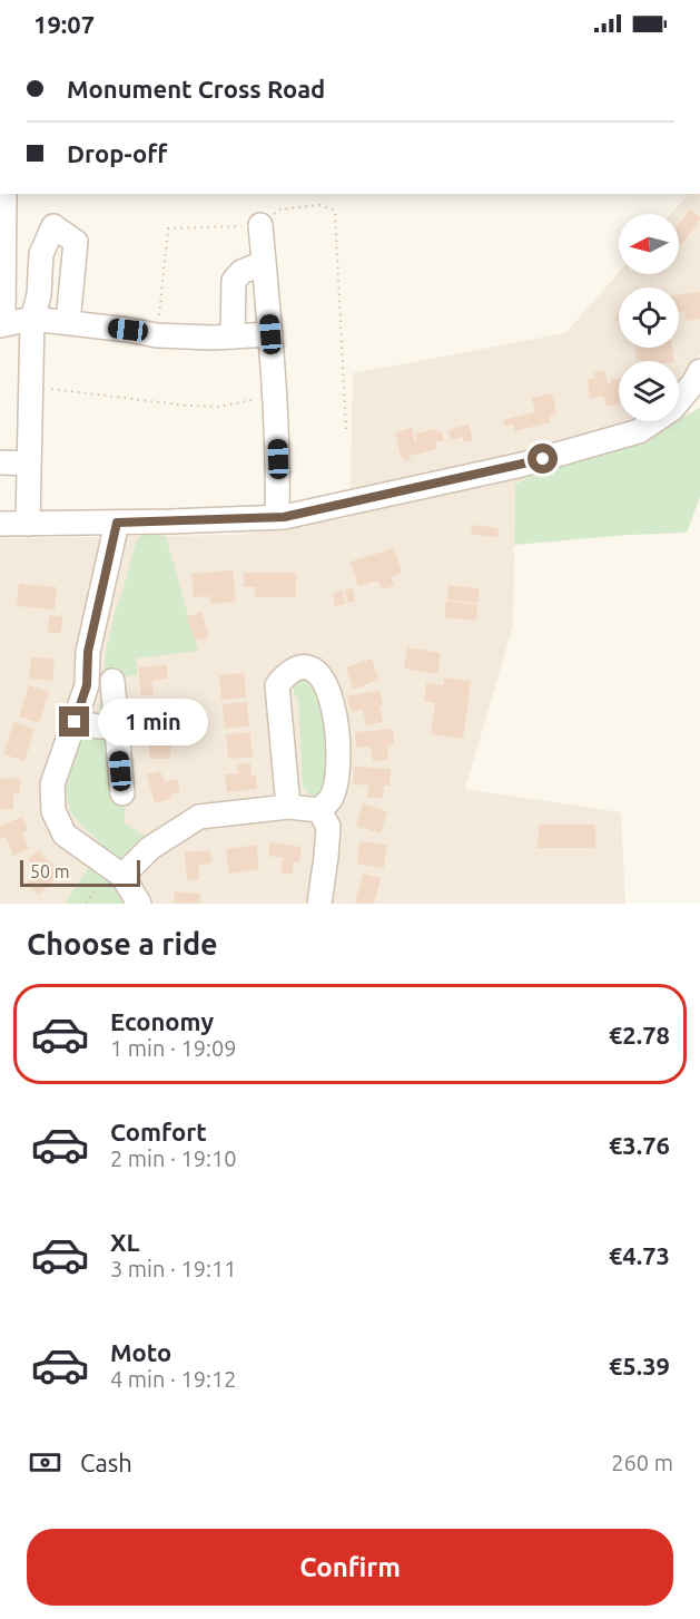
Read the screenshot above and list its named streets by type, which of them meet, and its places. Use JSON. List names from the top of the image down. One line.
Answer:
{"scale_bar":"50 m","north":"left","page":{"status":"19:07","banner":["Monument Cross Road","Drop-off"],"bubble":"1 min","scale":"50 m","heading":"Choose a ride","list":[{"name":"Economy","note":"1 min · 19:09","value":"€2.78"},{"name":"Comfort","note":"2 min · 19:10","value":"€3.76"},{"name":"XL","note":"3 min · 19:11","value":"€4.73"},{"name":"Moto","note":"4 min · 19:12","value":"€5.39"}],"pay":["Cash","260 m"],"buttons":"Confirm"}}
